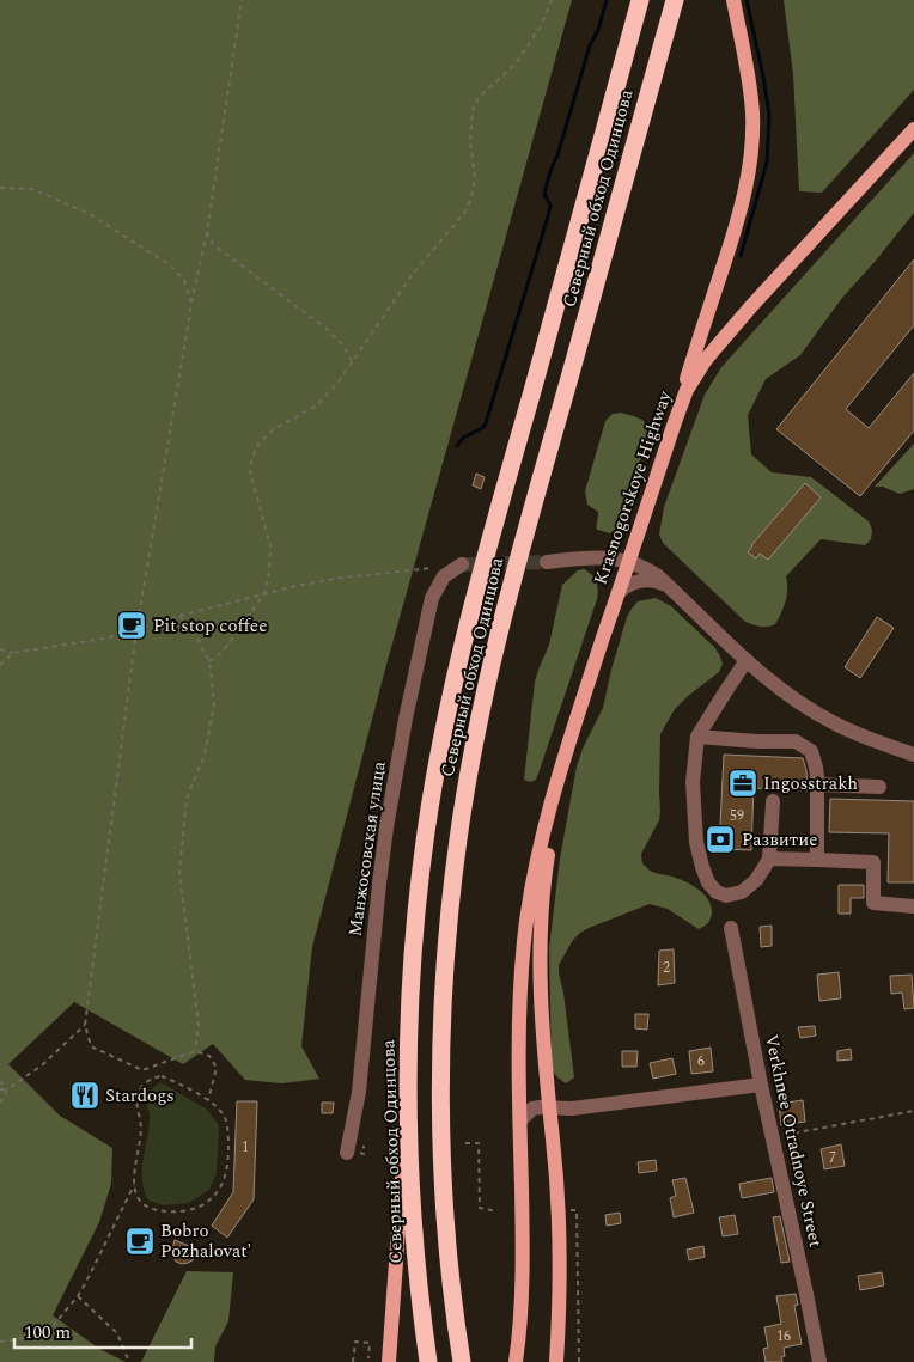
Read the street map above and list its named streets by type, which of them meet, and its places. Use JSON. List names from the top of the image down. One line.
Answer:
{"streets":{"highway":["Северный обход Одинцова"],"main road":["Krasnogorskoye Highway"],"street":["Манжосовская улица","Verkhnee Otradnoye Street"]},"places":{"cafe":["Pit stop coffee","Bobro Pozhalovat'"],"office":["Ingosstrakh"],"bank":["Развитие"],"restaurant":["Stardogs"]},"house_numbers":["59","2","6","1","7","16"],"scale_bar":"100 m"}
